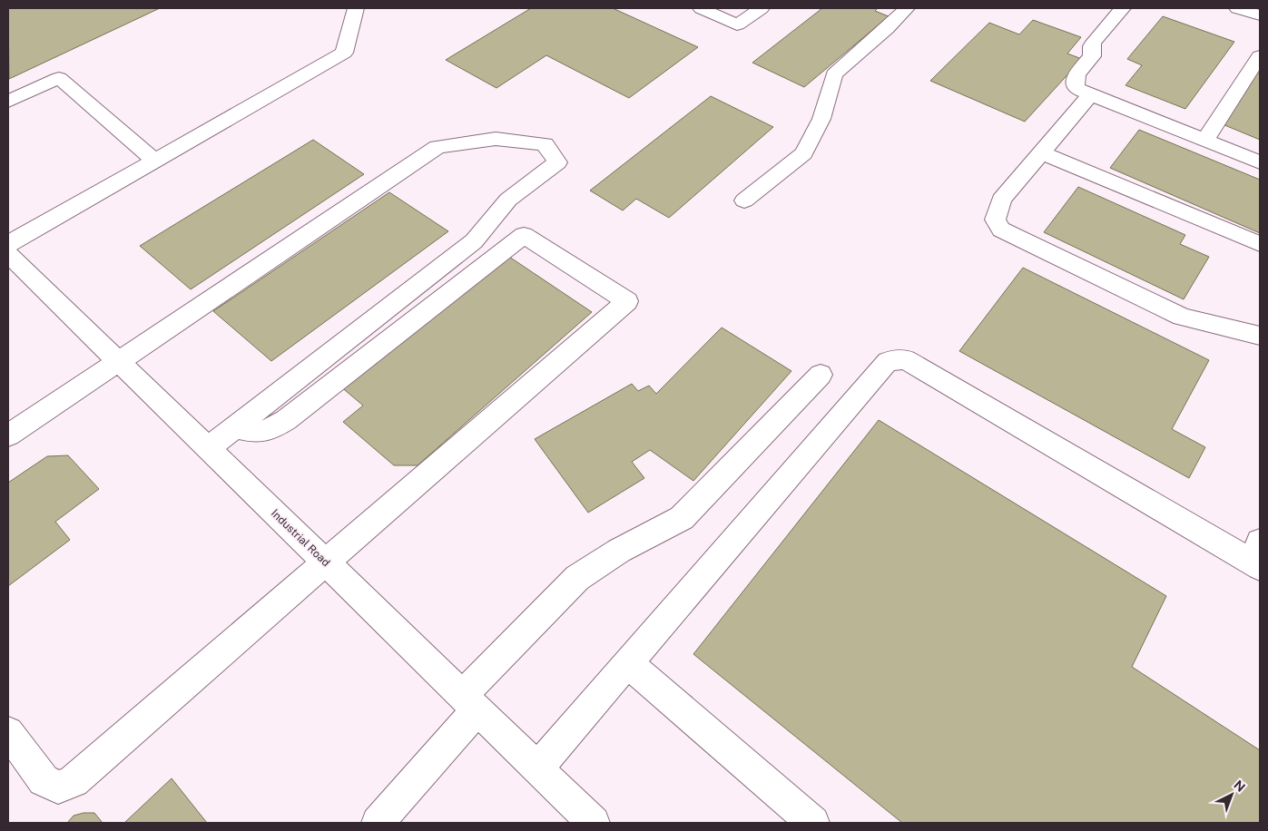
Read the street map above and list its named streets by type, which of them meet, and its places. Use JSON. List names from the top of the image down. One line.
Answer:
{"streets":{"street":["Industrial Road"]},"north":"top right"}
